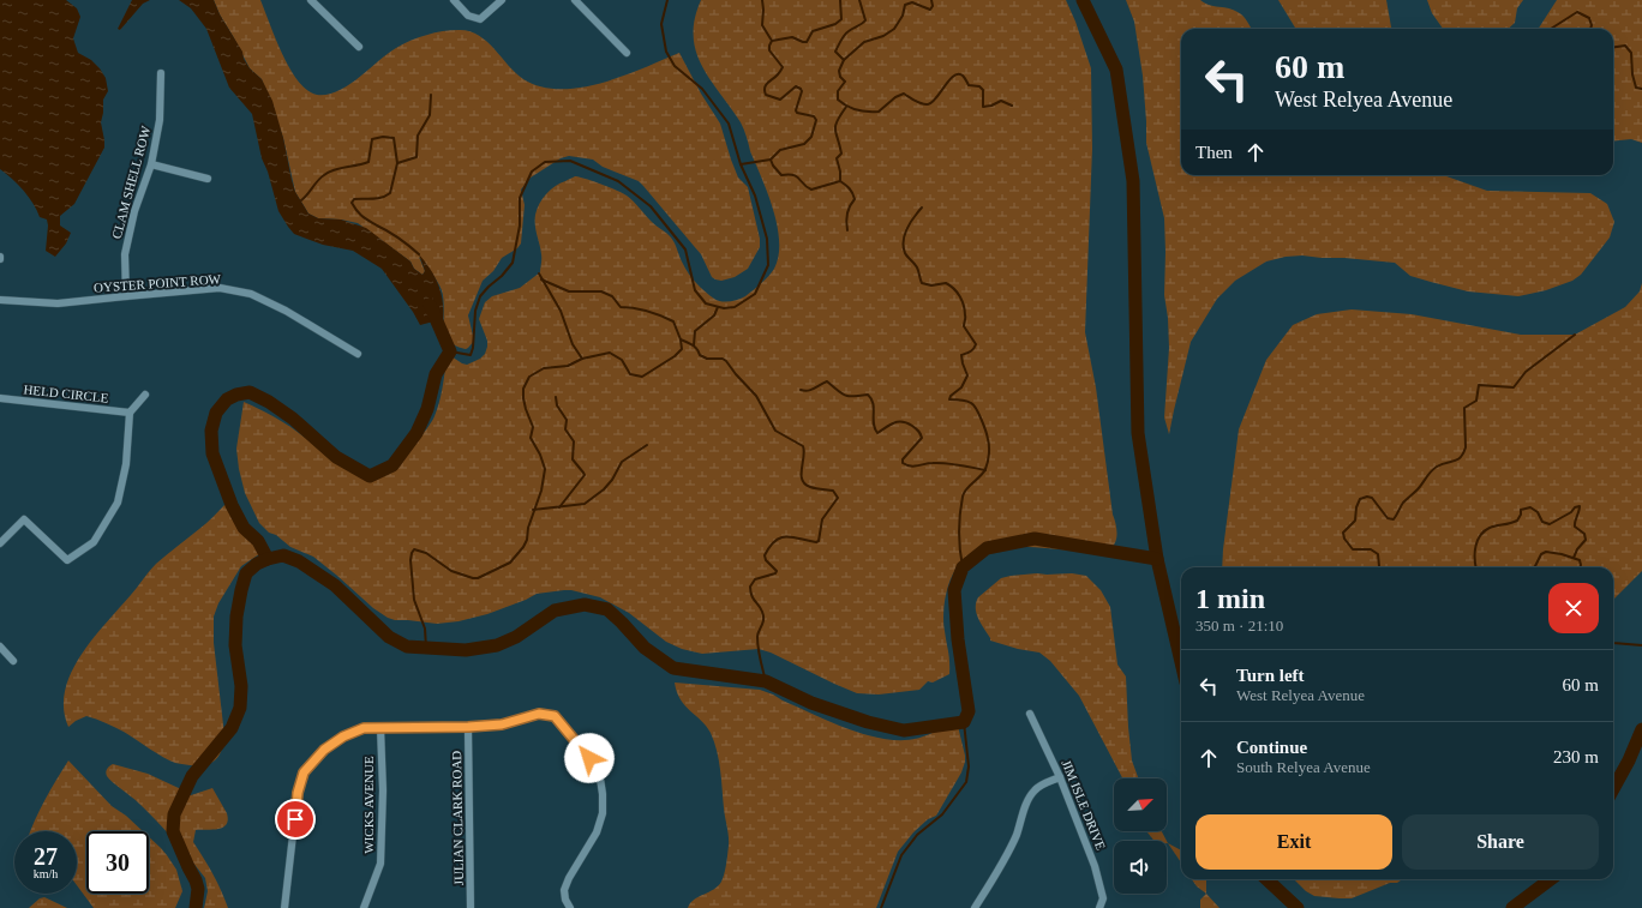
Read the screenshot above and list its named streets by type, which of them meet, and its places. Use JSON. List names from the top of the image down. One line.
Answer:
{"streets":{"street":["CLAM SHELL ROW","OYSTER POINT ROW","HELD CIRCLE","WICKS AVENUE","JIM ISLE DRIVE","JULIAN CLARK ROAD"]},"crossings":[["CLAM SHELL ROW","OYSTER POINT ROW"]],"north":"top right","page":{"turn":["60 m","West Relyea Avenue"],"then":"Then","heading":["1 min","350 m · 21:10"],"list":[{"name":"Turn left","note":"West Relyea Avenue","value":"60 m"},{"name":"Continue","note":"South Relyea Avenue","value":"230 m"}],"buttons":["Exit","Share"],"speed":"27 km/h","limit":"30"}}
